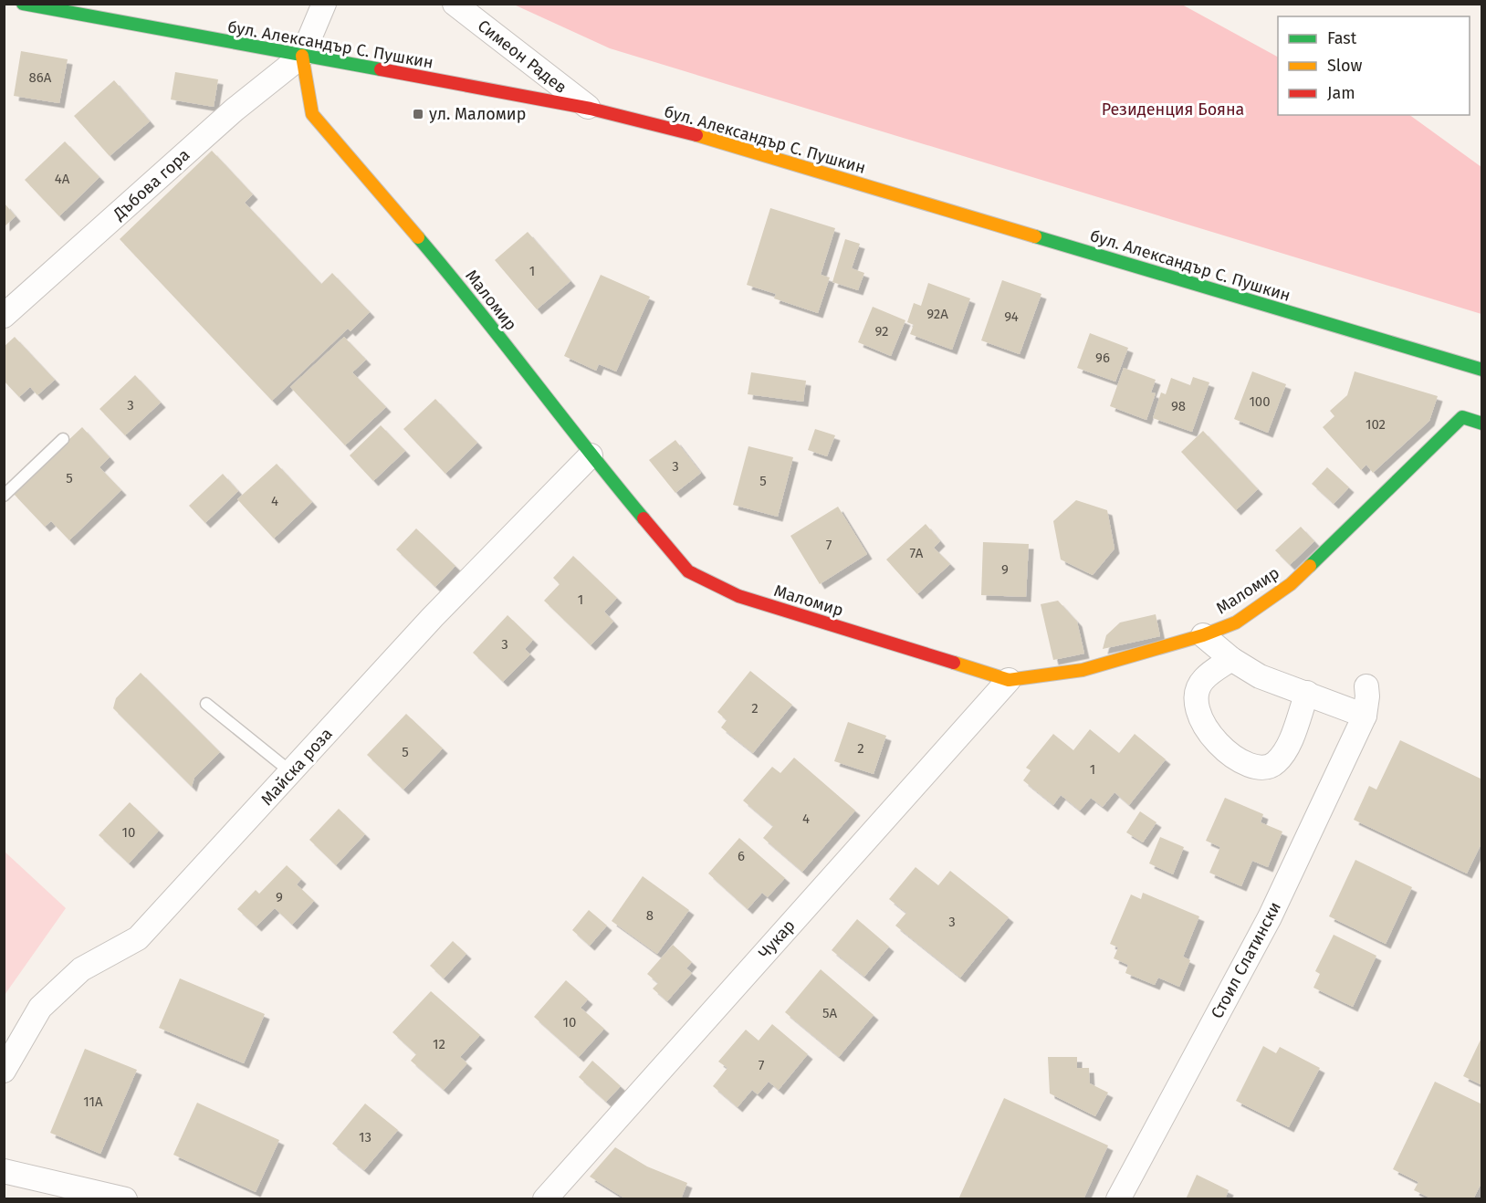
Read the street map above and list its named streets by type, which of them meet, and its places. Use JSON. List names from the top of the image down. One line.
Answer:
{"streets":{"street":["бул. Александър С. Пушкин","Симеон Радев","Дъбова гора","Маломир","Майска роза","Чукар","Стоил Слатински"]},"crossings":[["бул. Александър С. Пушкин","Симеон Радев"],["бул. Александър С. Пушкин","Дъбова гора"],["бул. Александър С. Пушкин","Маломир"],["Дъбова гора","Маломир"],["Маломир","Майска роза"],["Маломир","Чукар"]],"parks":["Резиденция Бояна"],"places":{"transit":["ул. Маломир"]},"house_numbers":["86А","4А","1","92А","94","92","96","100","3","98","102","3","5","5","4","7","7А","9","1","3","2","2","5","1","4","10","6","9","8","3","5А","10","12","7","11А","13"],"legend":["Fast","Slow","Jam"]}
